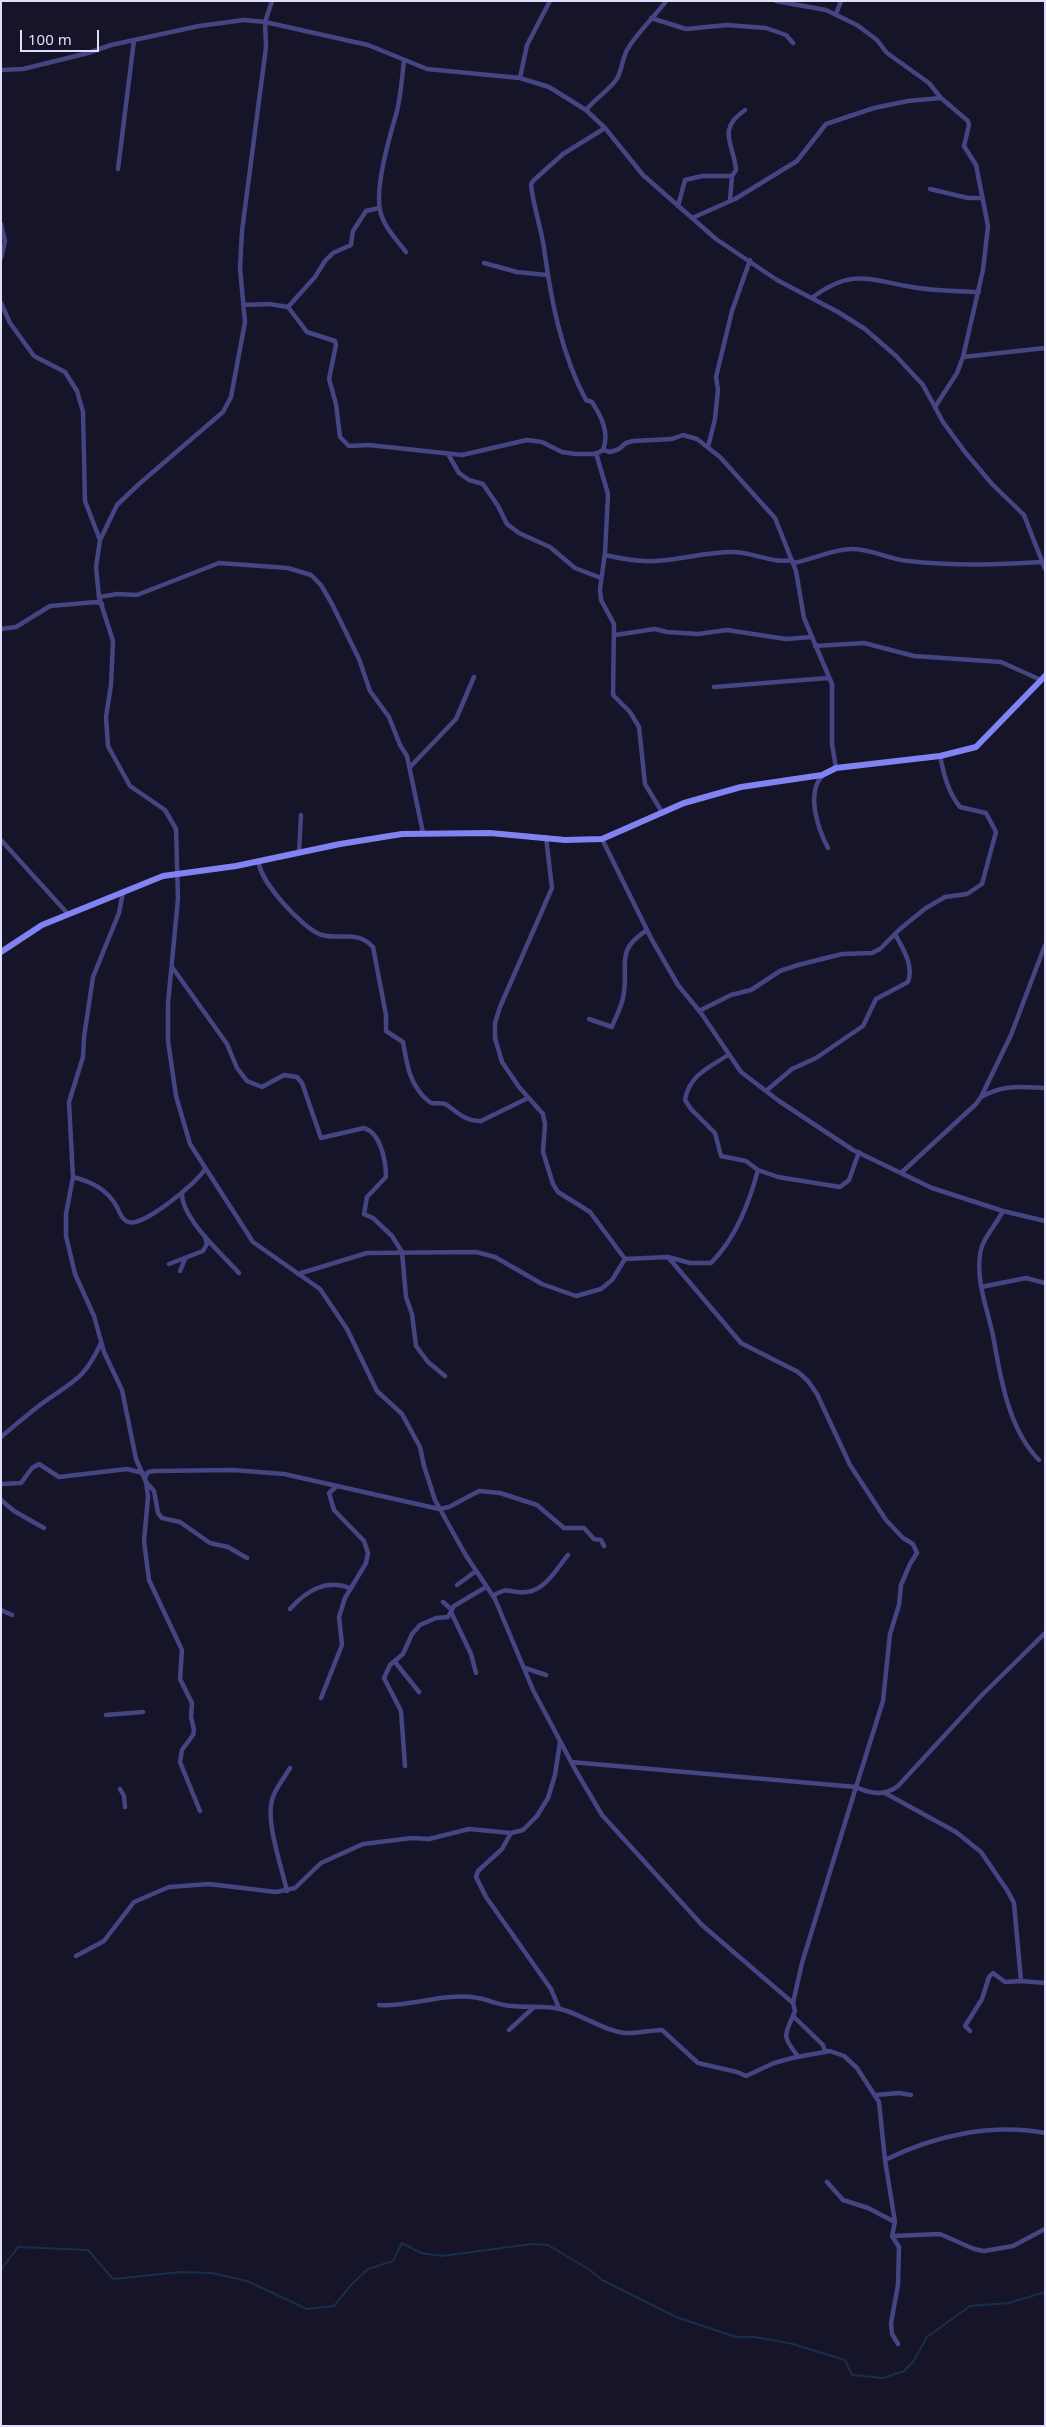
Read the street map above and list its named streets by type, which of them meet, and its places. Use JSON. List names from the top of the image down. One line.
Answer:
{"scale_bar":"100 m"}
